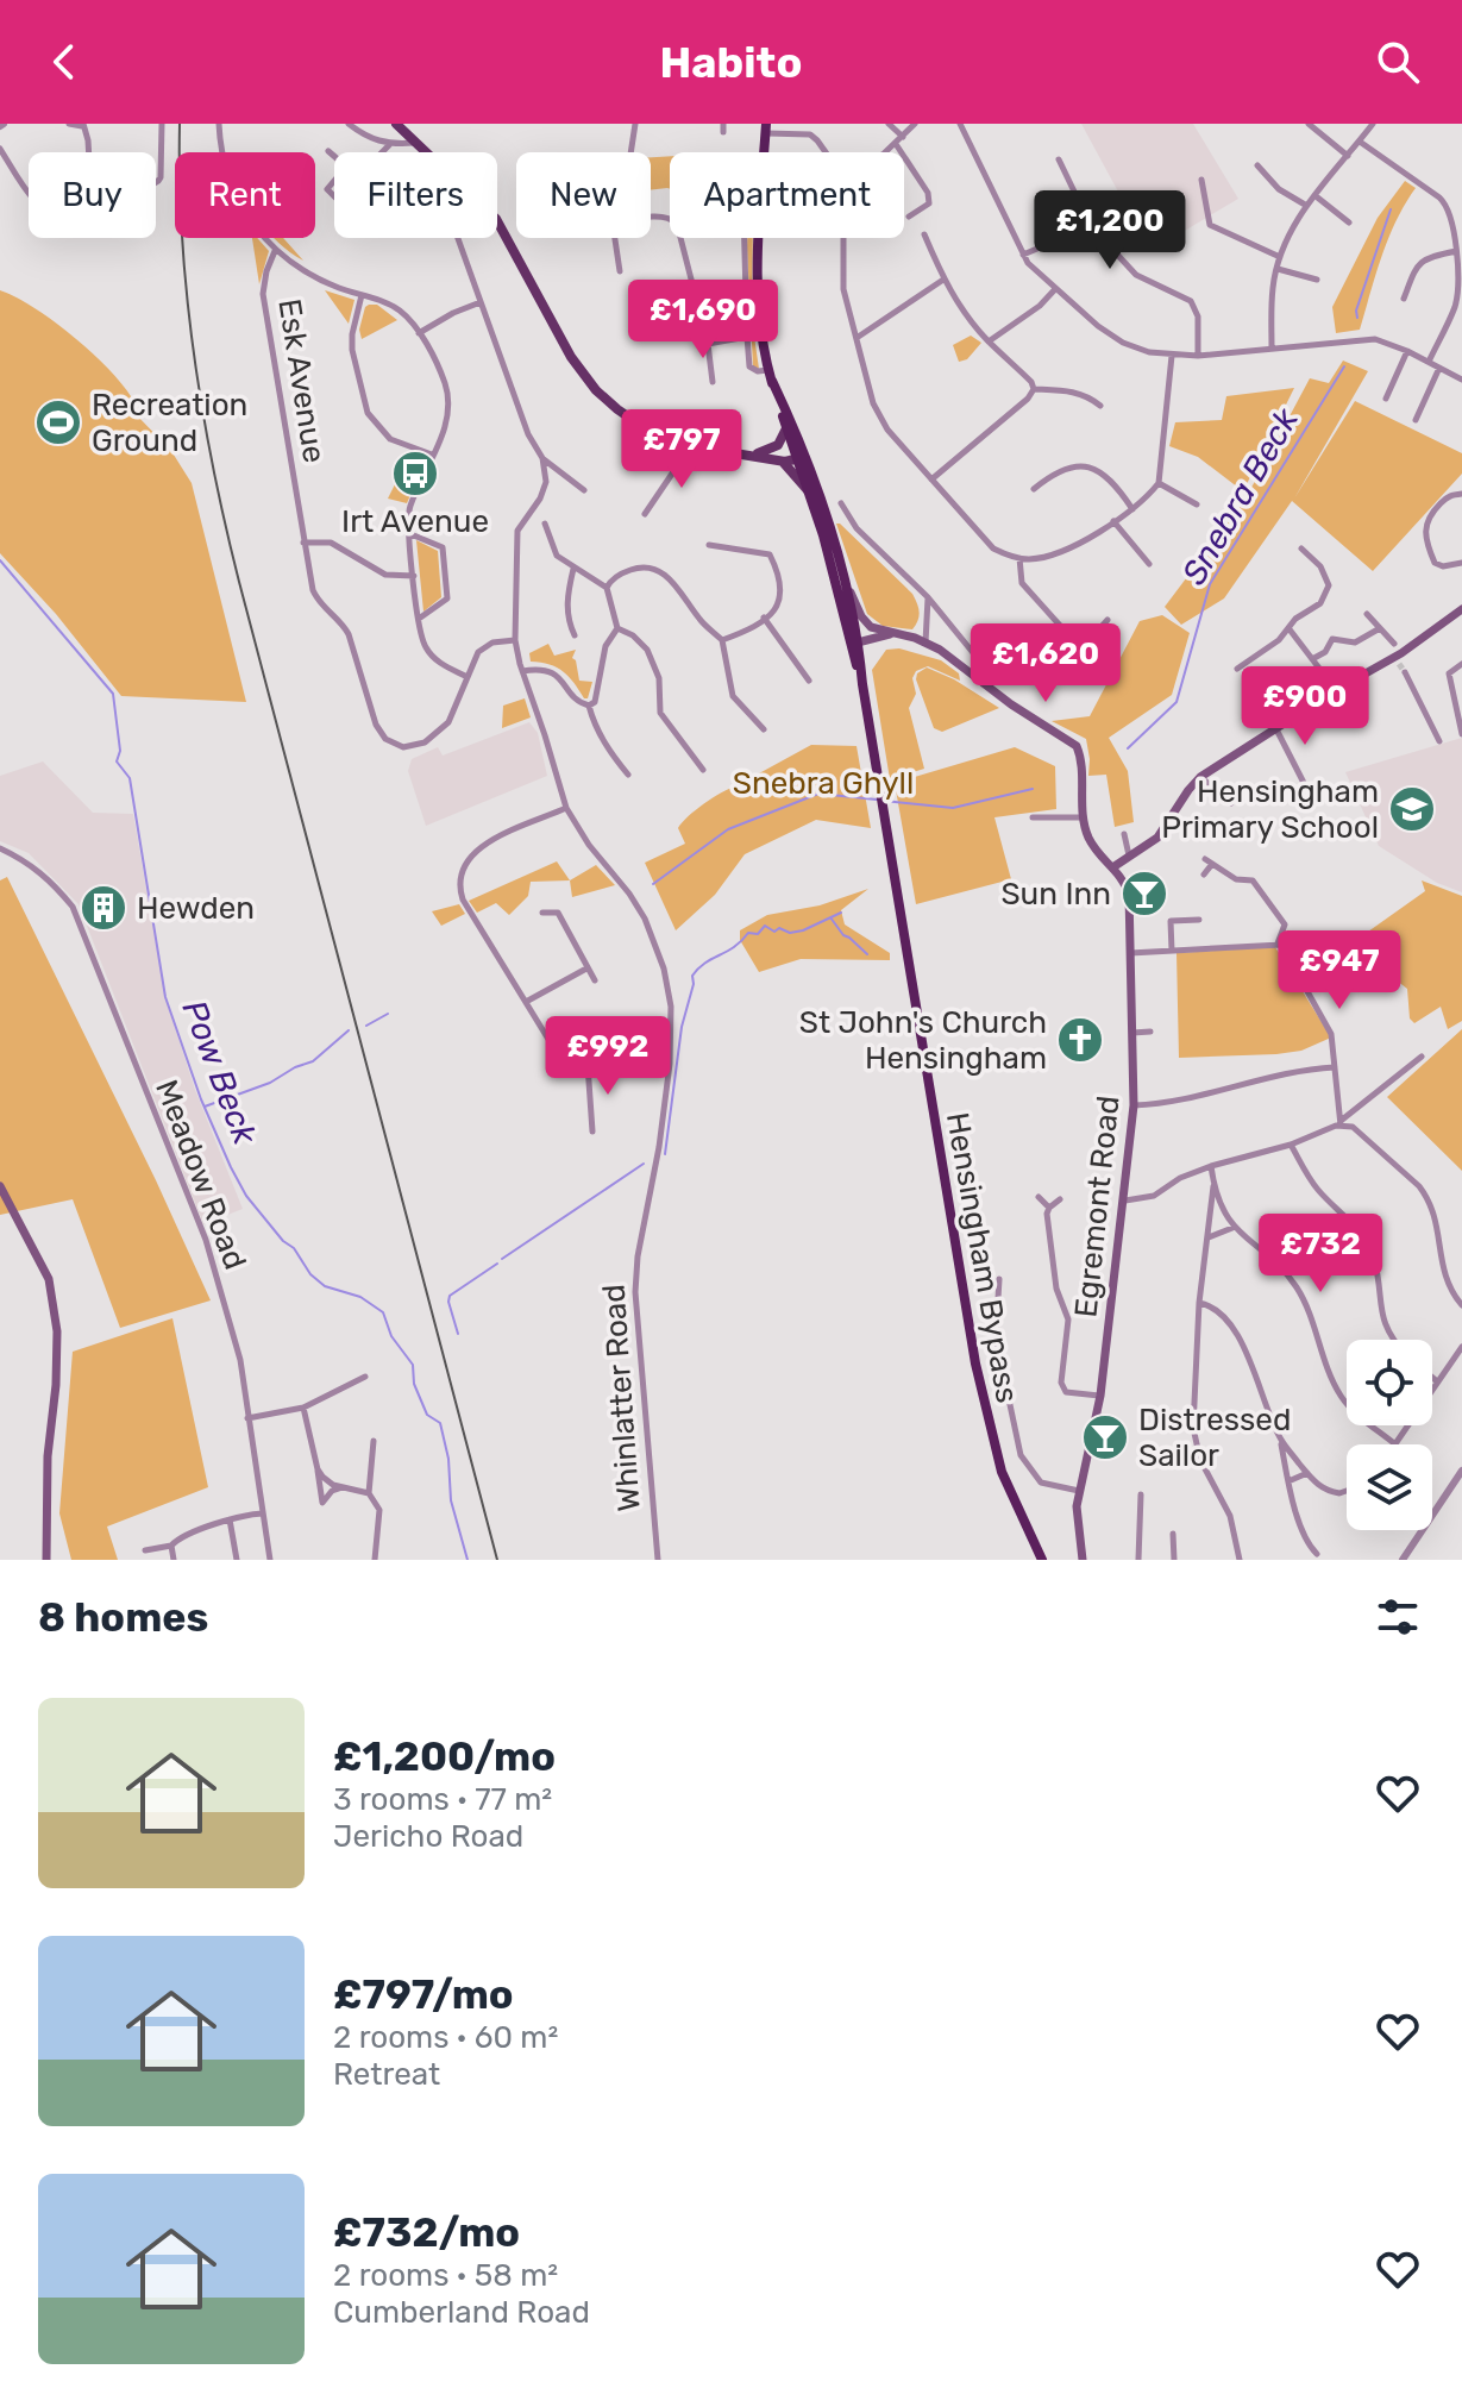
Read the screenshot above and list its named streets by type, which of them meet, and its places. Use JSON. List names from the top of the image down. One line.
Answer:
{"streets":{"highway":["Hensingham Bypass"],"main road":["Egremont Road"],"street":["Esk Avenue","Meadow Road","Whinlatter Road"]},"water":["Snebra Beck","Pow Beck"],"parks":["Snebra Ghyll"],"places":{"sports":["Recreation Ground"],"bus stop":["Irt Avenue"],"school or university":["Hensingham Primary School"],"bar":["Sun Inn","Distressed Sailor"],"building":["Hewden"],"church":["St John's Church Hensingham"]},"page":{"header":"Habito","chip":["Buy","Rent","Filters","New","Apartment"],"price":["£1,200","£1,690","£797","£1,620","£900","£947","£992","£732"],"heading":"8 homes","list":[{"name":"£1,200/mo","note":"3 rooms · 77 m² · Jericho Road"},{"name":"£797/mo","note":"2 rooms · 60 m² · Retreat"},{"name":"£732/mo","note":"2 rooms · 58 m² · Cumberland Road"}]}}
